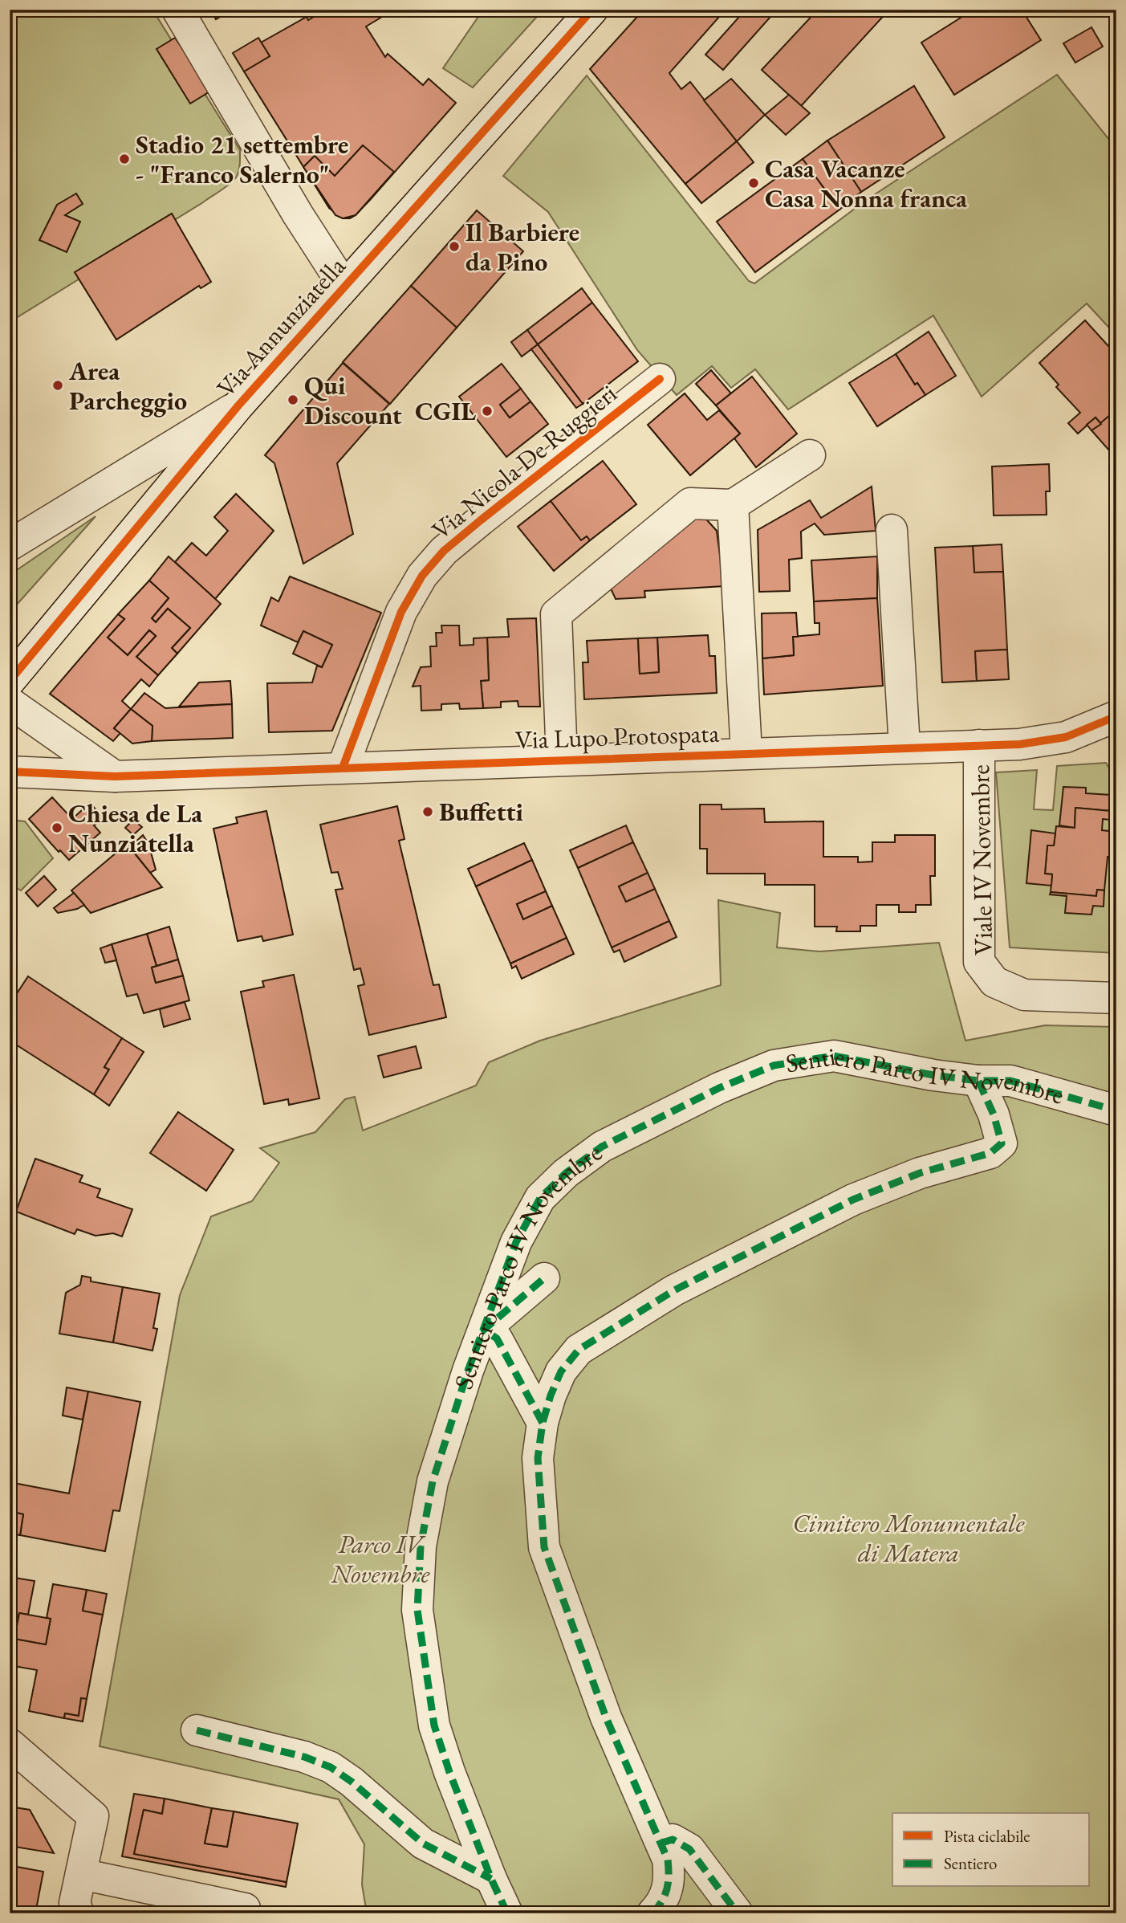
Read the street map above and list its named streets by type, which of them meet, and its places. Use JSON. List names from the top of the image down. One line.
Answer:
{"streets":{"street":["Via Annunziatella","Via Nicola De Ruggieri","Via Lupo Protospata","Viale IV Novembre","Sentiero Parco IV Novembre"]},"crossings":[["Via Nicola De Ruggieri","Via Lupo Protospata"],["Via Lupo Protospata","Viale IV Novembre"]],"parks":["Cimitero Monumentale di Matera","Parco IV Novembre"],"places":["Stadio 21 settembre - \"Franco Salerno\"","Casa Vacanze Casa Nonna franca","Il Barbiere da Pino","Area Parcheggio","Qui Discount","CGIL","Buffetti","Chiesa de La Nunziatella"],"legend":["Pista ciclabile","Sentiero"]}
